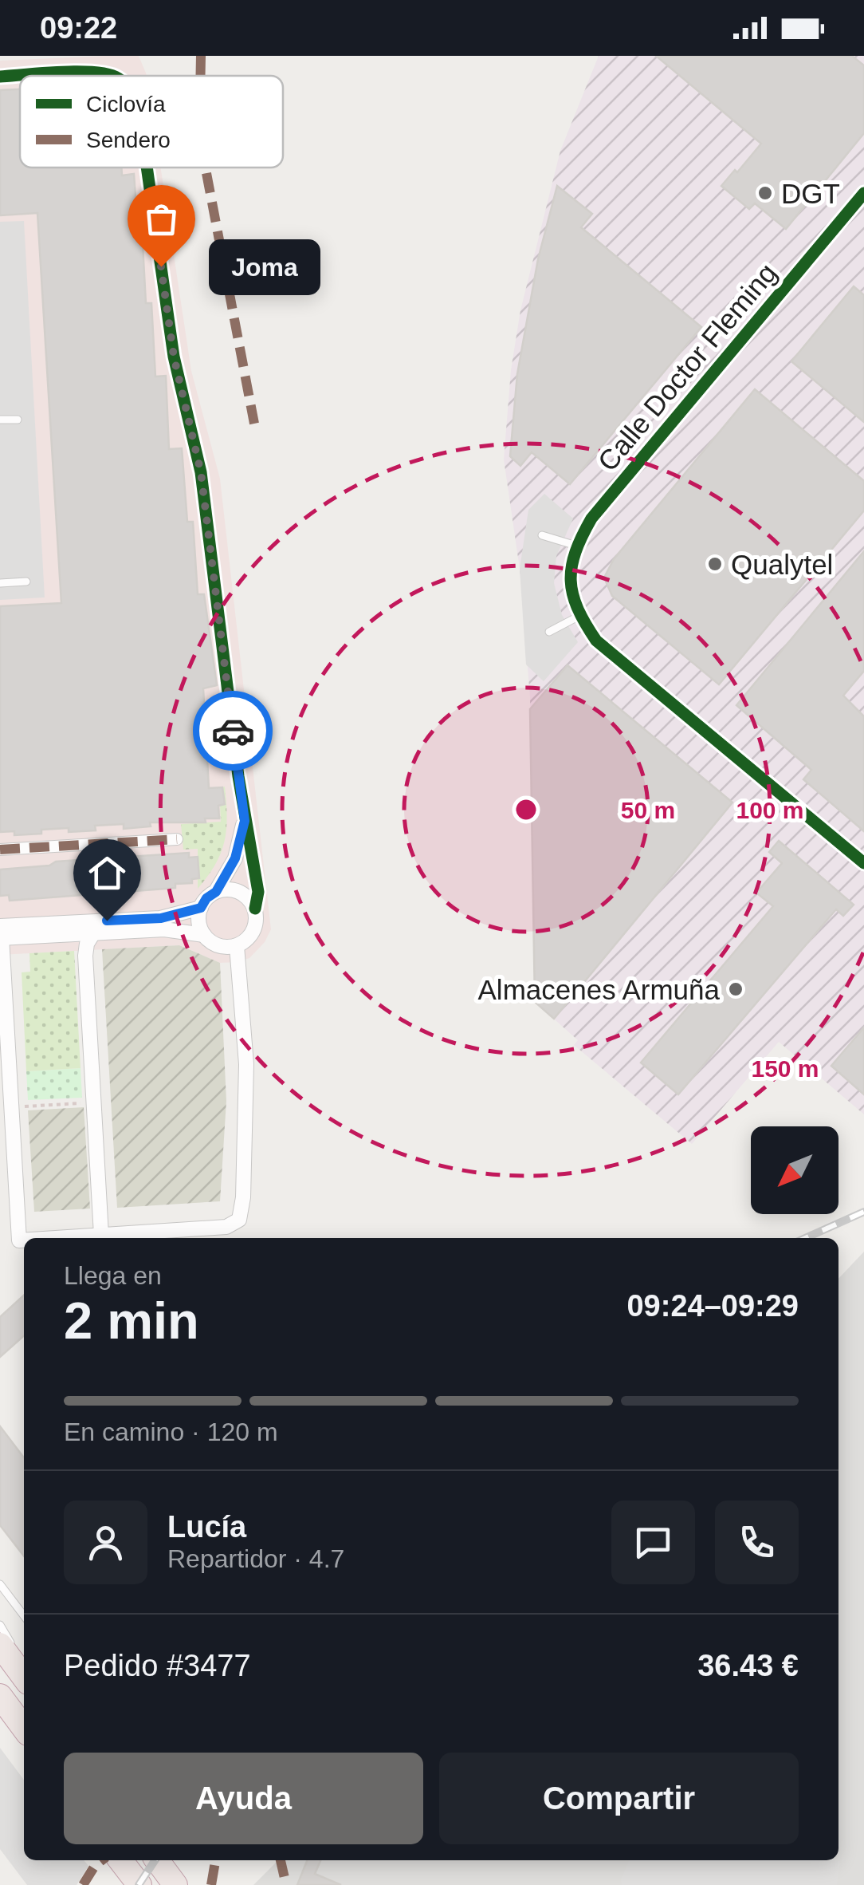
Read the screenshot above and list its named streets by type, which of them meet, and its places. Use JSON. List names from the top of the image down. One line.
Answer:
{"streets":{"street":["Calle Doctor Fleming"]},"places":["DGT","Joma","Qualytel","Almacenes Armuña"],"legend":["Ciclovía","Sendero"],"north":"bottom left","page":{"status":"09:22","bubble":"Joma","heading":["2 min","Llega en","09:24–09:29"],"panel":["Lucía","Repartidor · 4.7","Pedido #3477","36.43 €"],"bar":"En camino · 120 m","buttons":["Ayuda","Compartir"]},"rings":["50 m","100 m","150 m"]}
